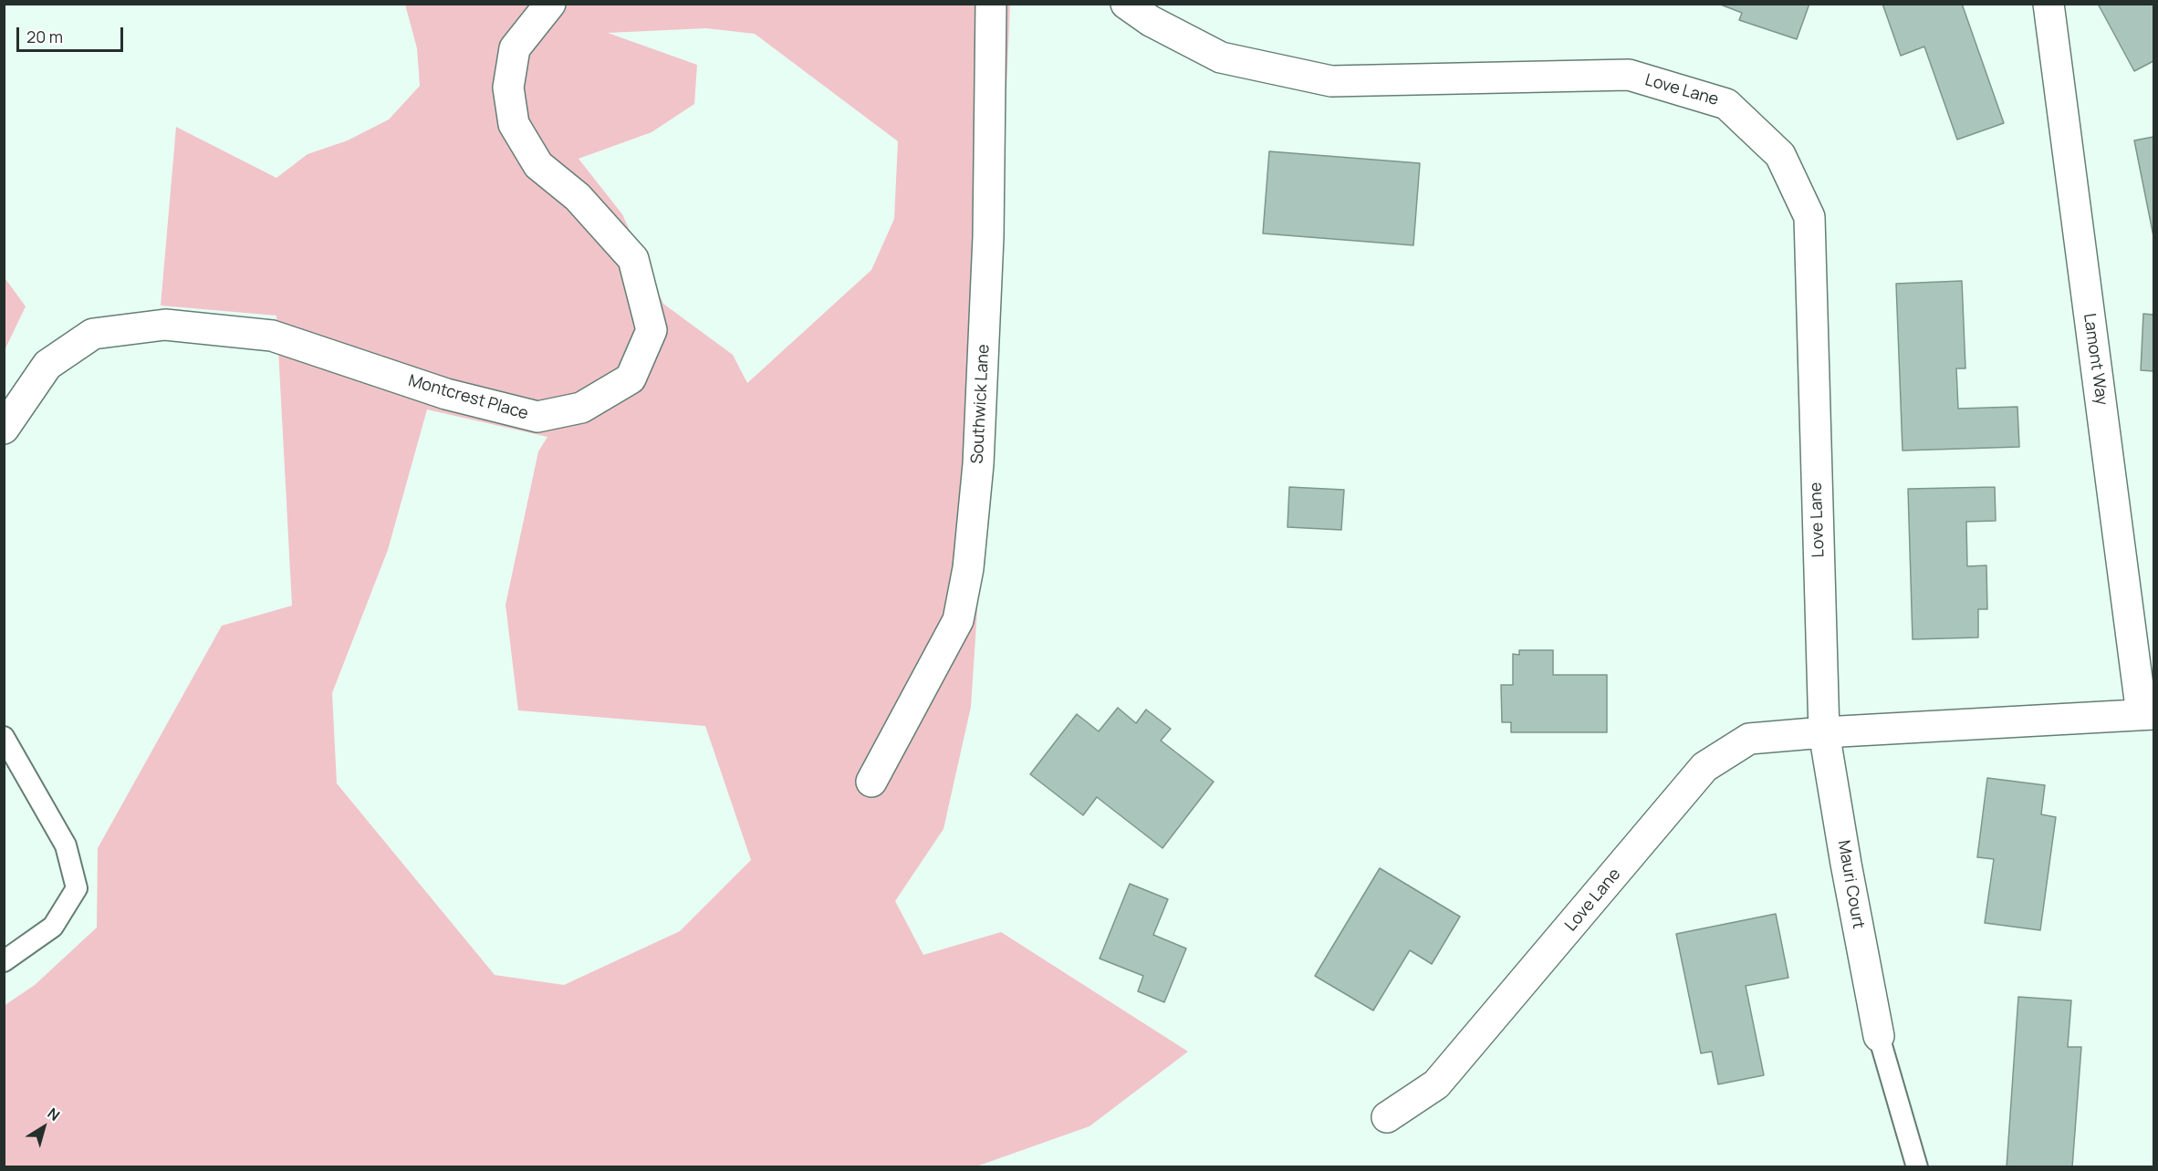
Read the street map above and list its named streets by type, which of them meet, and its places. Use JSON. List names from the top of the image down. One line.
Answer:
{"streets":{"street":["Love Lane","Lamont Way","Montcrest Place","Southwick Lane","Mauri Court"]},"crossings":[["Love Lane","Lamont Way"],["Love Lane","Mauri Court"]],"scale_bar":"20 m","north":"top right"}
